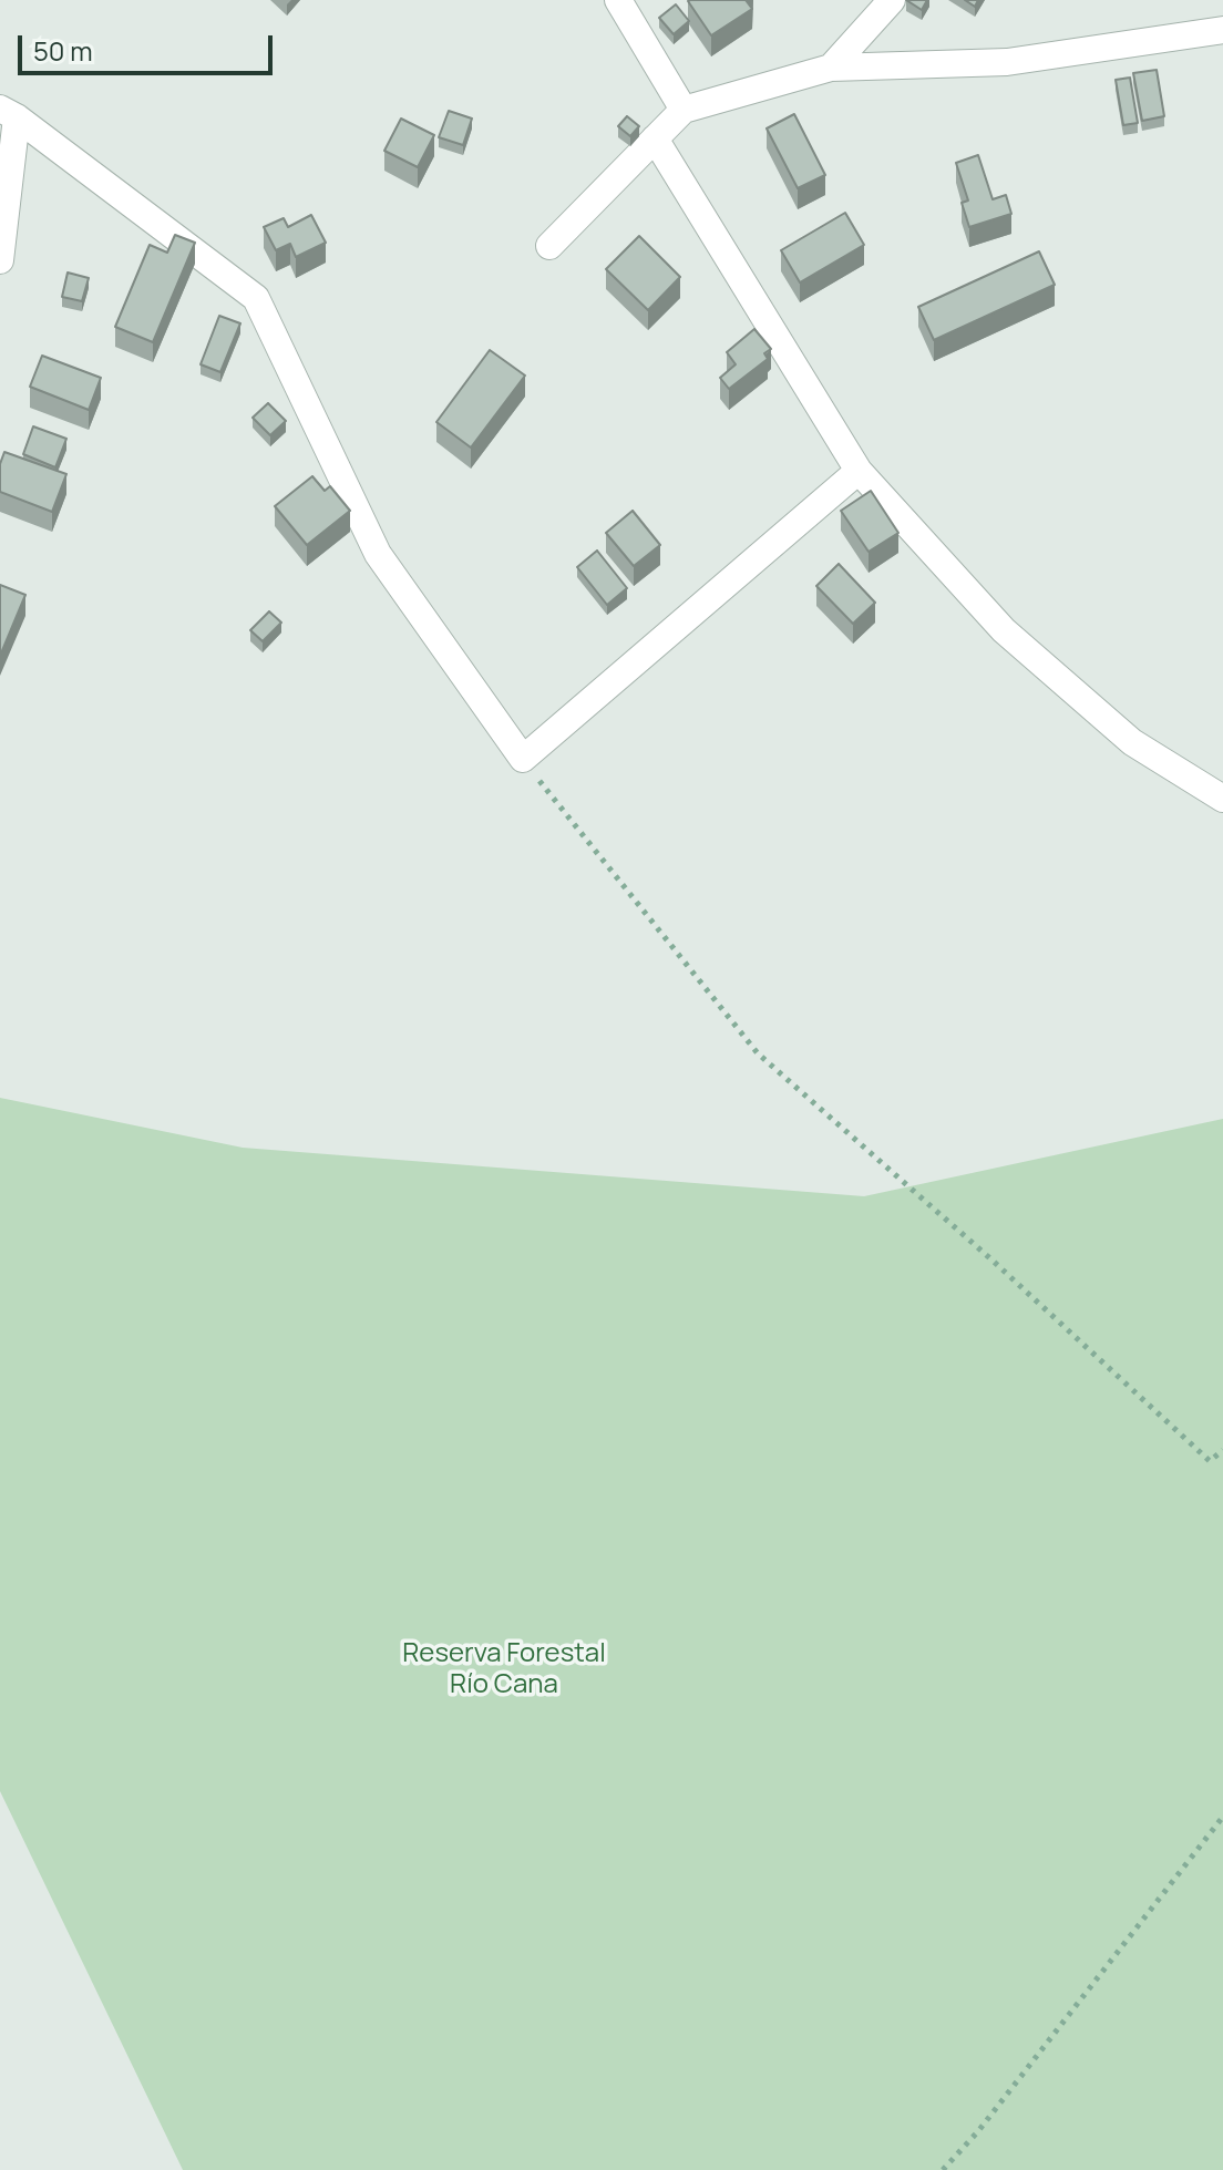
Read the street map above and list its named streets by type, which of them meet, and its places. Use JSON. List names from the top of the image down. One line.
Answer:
{"parks":["Reserva Forestal Río Cana"],"scale_bar":"50 m"}
